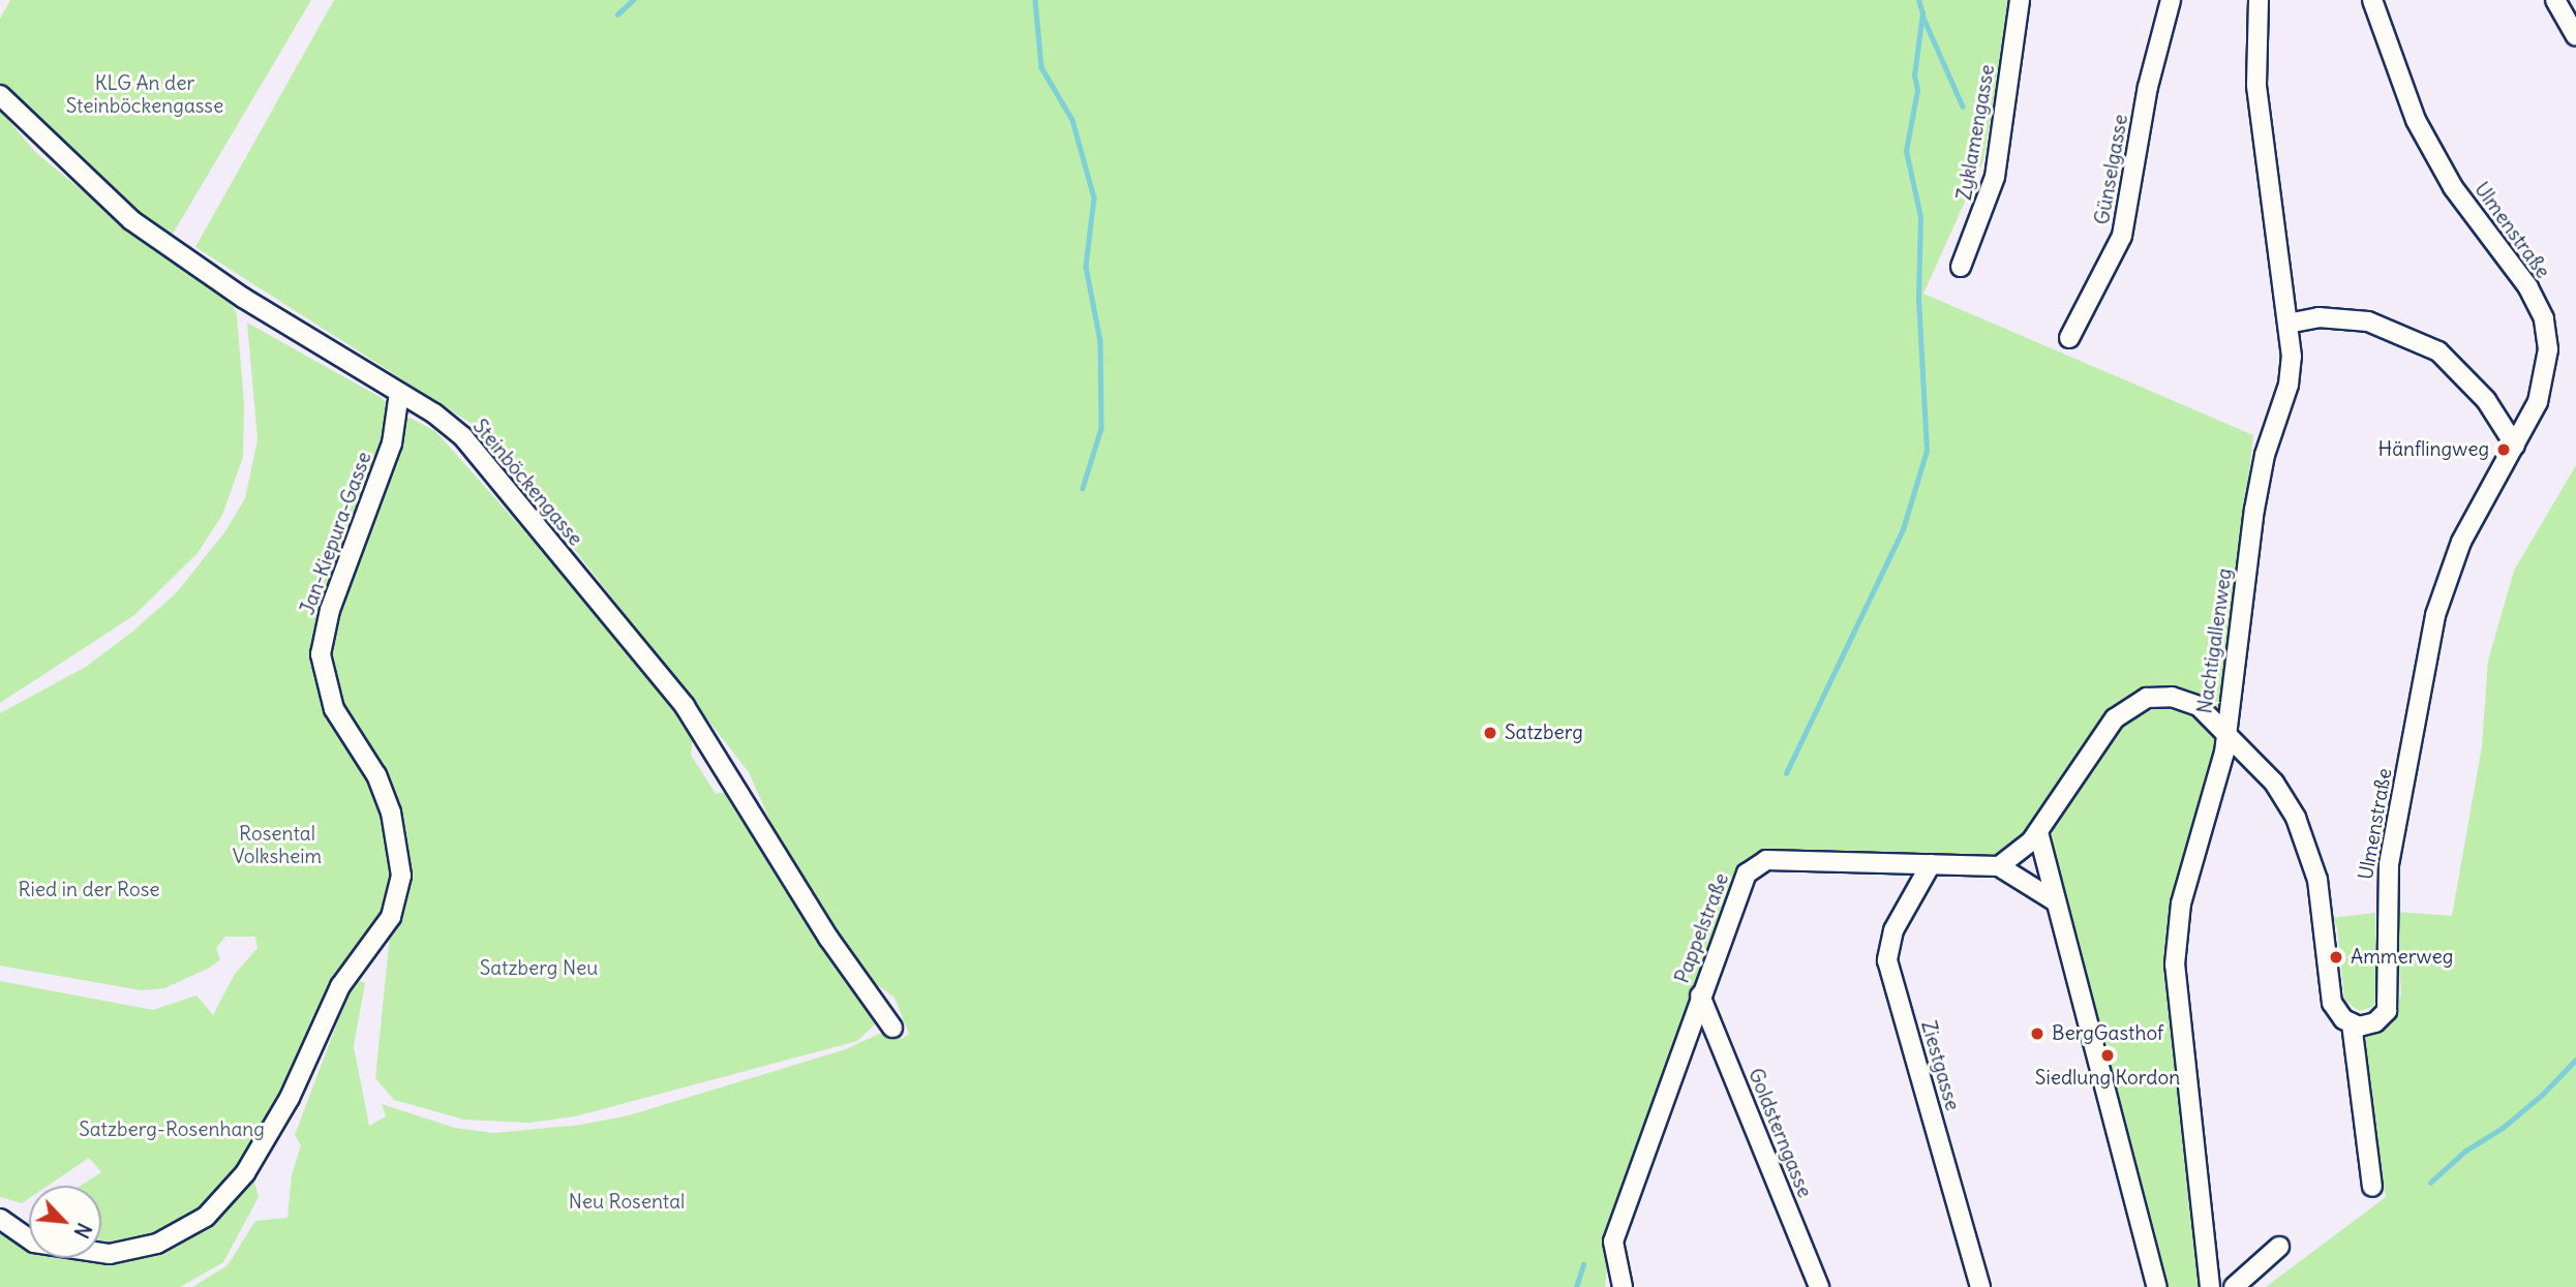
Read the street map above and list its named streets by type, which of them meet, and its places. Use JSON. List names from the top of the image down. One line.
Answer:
{"streets":{"street":["Zyklamengasse","Günselgasse","Ulmenstraße","Steinböckengasse","Jan-Kiepura-Gasse","Nachtigallenweg","Pappelstraße","Ziestgasse","Goldsterngasse"]},"crossings":[["Steinböckengasse","Jan-Kiepura-Gasse"],["Pappelstraße","Ziestgasse"],["Pappelstraße","Goldsterngasse"]],"parks":["KLG An der Steinböckengasse","Rosental Volksheim","Ried in der Rose","Satzberg Neu","Satzberg-Rosenhang","Neu Rosental"],"places":["Hänflingweg","Satzberg","Ammerweg","BergGasthof","Siedlung Kordon"],"north":"bottom right"}
